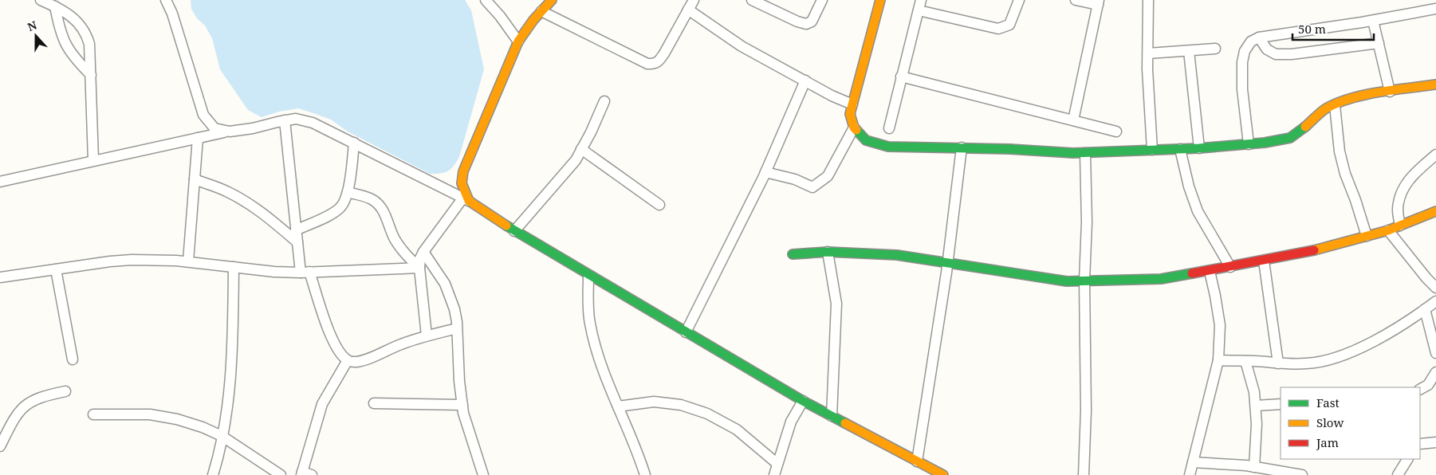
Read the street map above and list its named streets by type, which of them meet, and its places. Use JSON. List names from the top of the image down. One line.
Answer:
{"legend":["Fast","Slow","Jam"],"scale_bar":"50 m","north":"top"}
